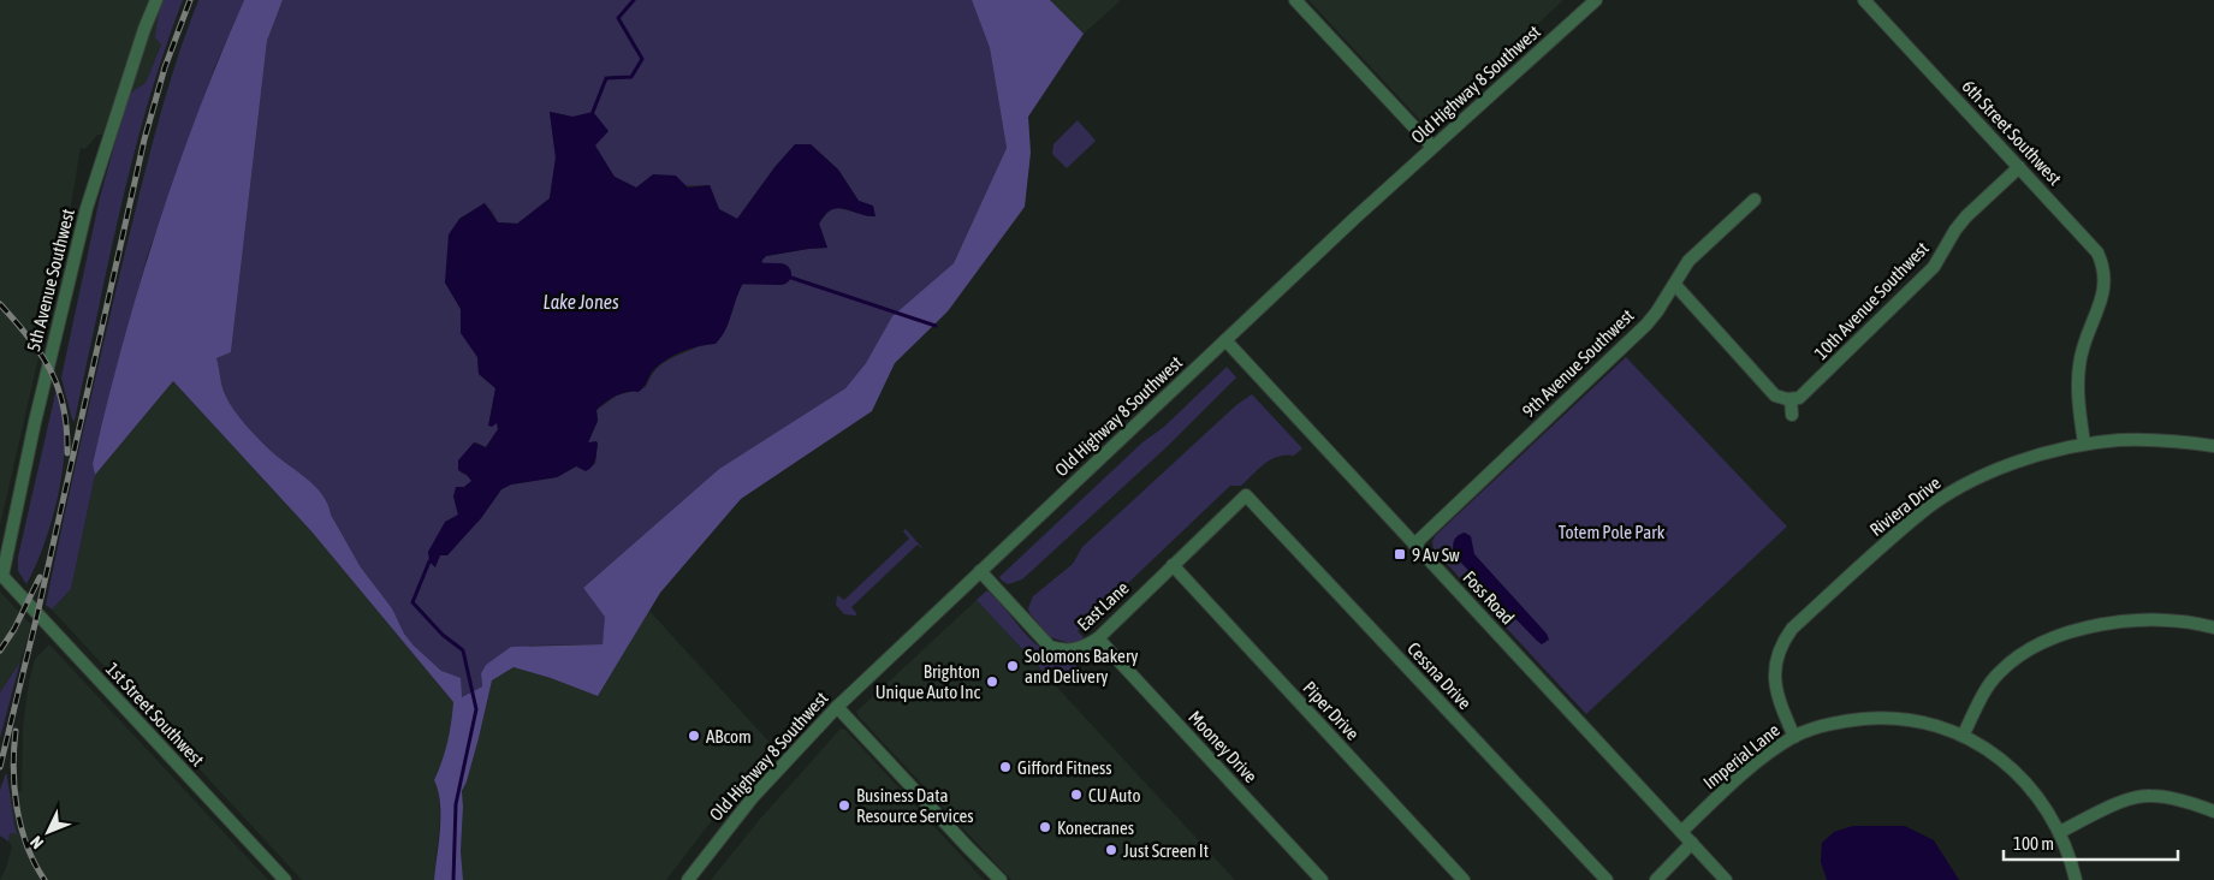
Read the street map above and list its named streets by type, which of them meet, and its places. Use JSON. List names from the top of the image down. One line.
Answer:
{"streets":{"street":["Old Highway 8 Southwest","6th Street Southwest","5th Avenue Southwest","10th Avenue Southwest","9th Avenue Southwest","Riviera Drive","Foss Road","East Lane","Cessna Drive","Piper Drive","1st Street Southwest","Mooney Drive","Imperial Lane"]},"crossings":[["Old Highway 8 Southwest","Foss Road"],["Old Highway 8 Southwest","East Lane"],["6th Street Southwest","10th Avenue Southwest"],["6th Street Southwest","Riviera Drive"],["5th Avenue Southwest","1st Street Southwest"],["9th Avenue Southwest","Foss Road"],["Riviera Drive","Imperial Lane"],["Foss Road","Imperial Lane"],["East Lane","Cessna Drive"],["East Lane","Piper Drive"],["East Lane","Mooney Drive"]],"water":["Lake Jones"],"parks":["Totem Pole Park"],"places":{"transit":["9 Av Sw"],"other":["Solomons Bakery and Delivery","Brighton Unique Auto Inc","ABcom","Gifford Fitness","CU Auto","Business Data Resource Services","Konecranes","Just Screen It"]},"scale_bar":"100 m","north":"bottom left"}
